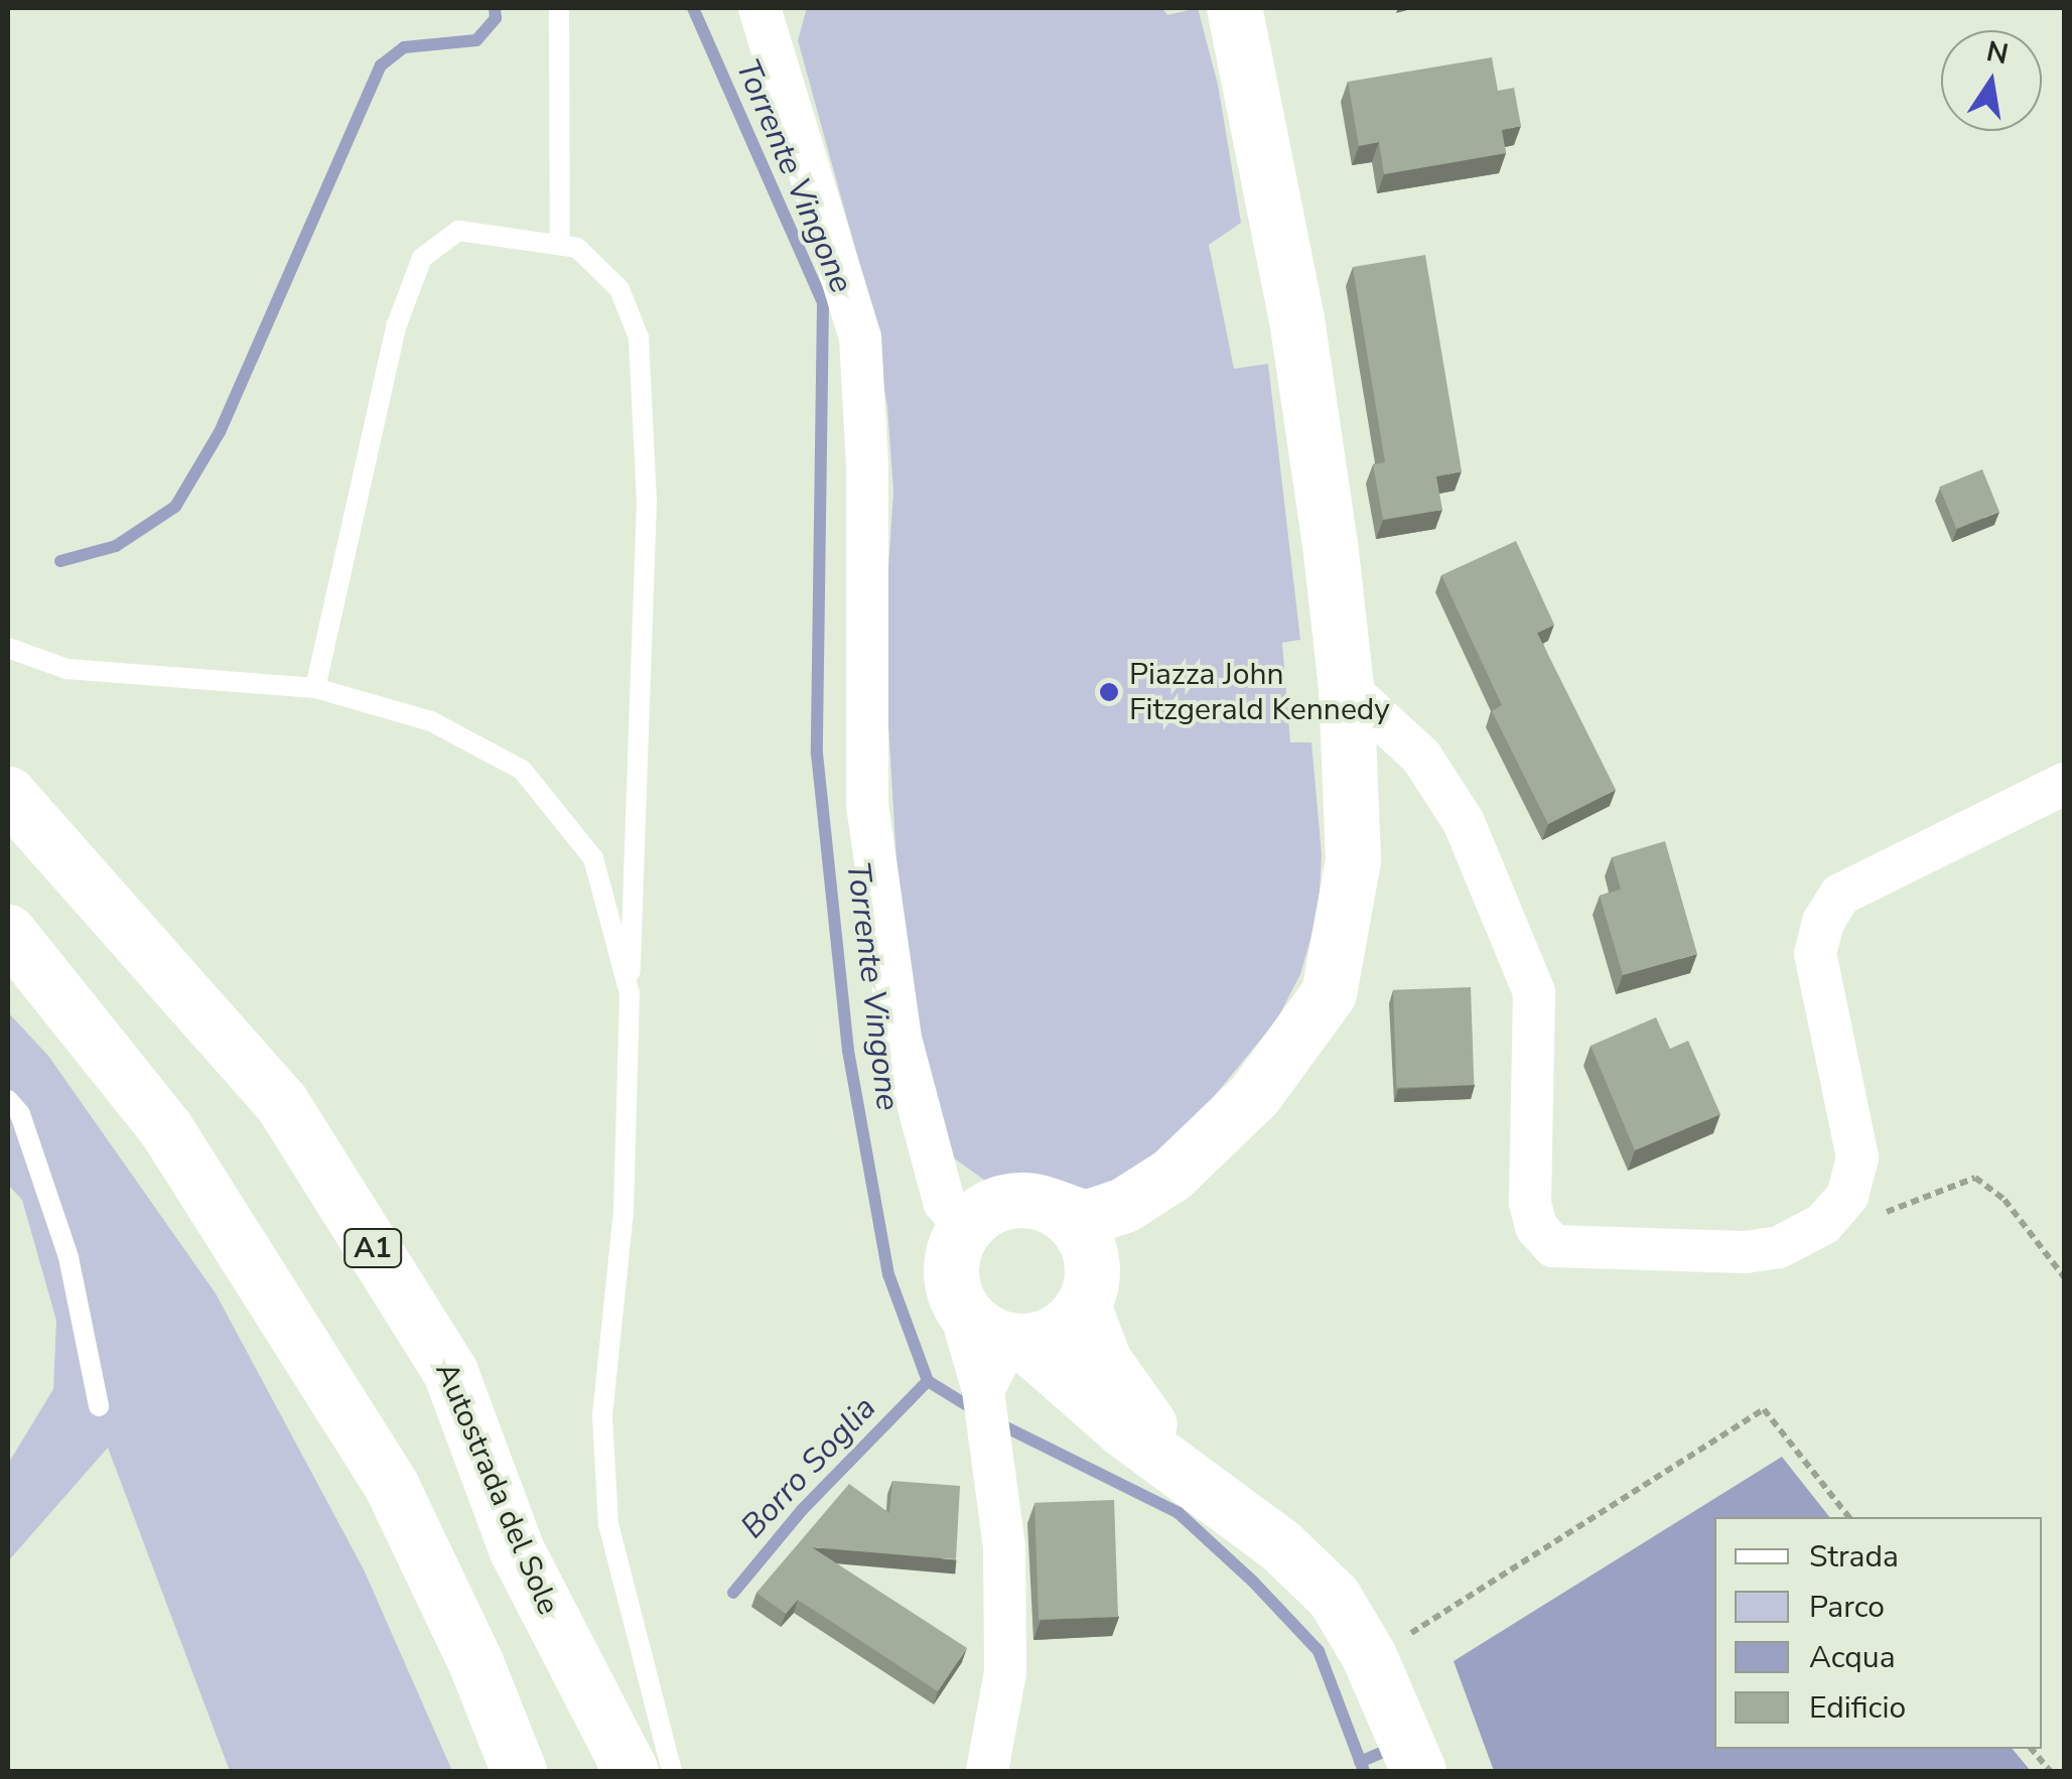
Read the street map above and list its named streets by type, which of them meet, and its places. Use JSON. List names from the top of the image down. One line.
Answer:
{"streets":{"main road":["A1","Autostrada del Sole"]},"water":["Torrente Vingone","Borro Soglia"],"places":["Piazza John Fitzgerald Kennedy"],"legend":["Strada","Parco","Acqua","Edificio"],"north":"top"}
